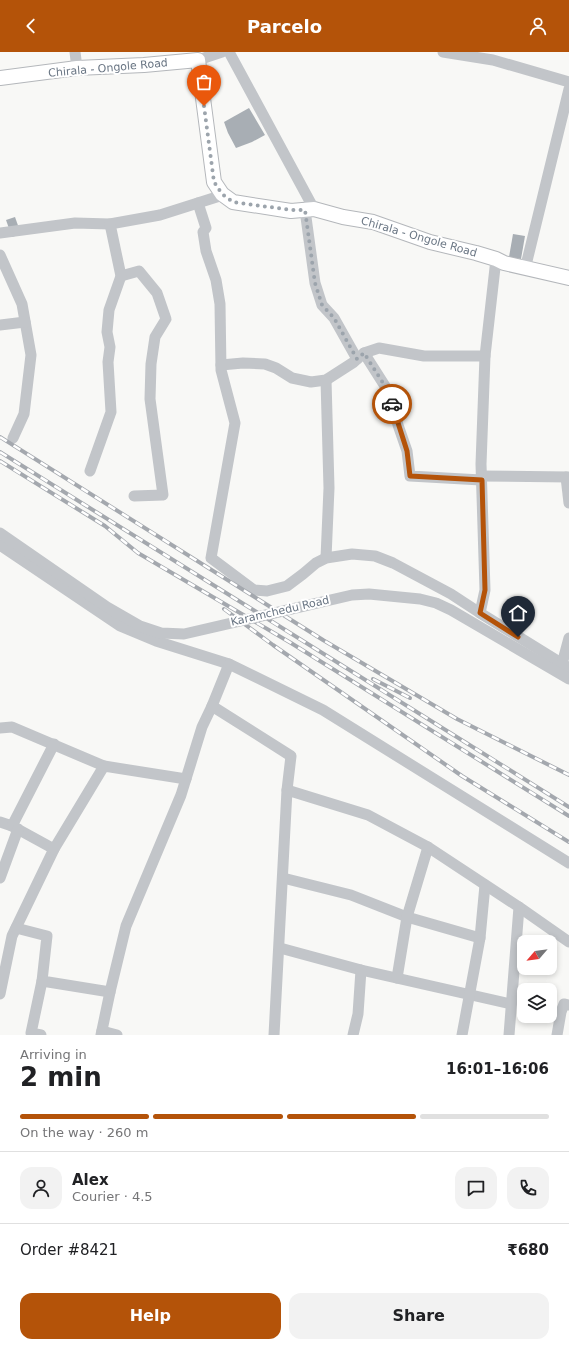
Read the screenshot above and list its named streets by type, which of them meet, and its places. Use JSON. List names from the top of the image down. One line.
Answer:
{"streets":{"main road":["Chirala - Ongole Road"],"street":["Karamchedu Road"]},"north":"bottom left","page":{"header":"Parcelo","heading":["2 min","Arriving in","16:01–16:06"],"panel":["Alex","Courier · 4.5","Order #8421","₹680"],"bar":"On the way · 260 m","buttons":["Help","Share"]}}
